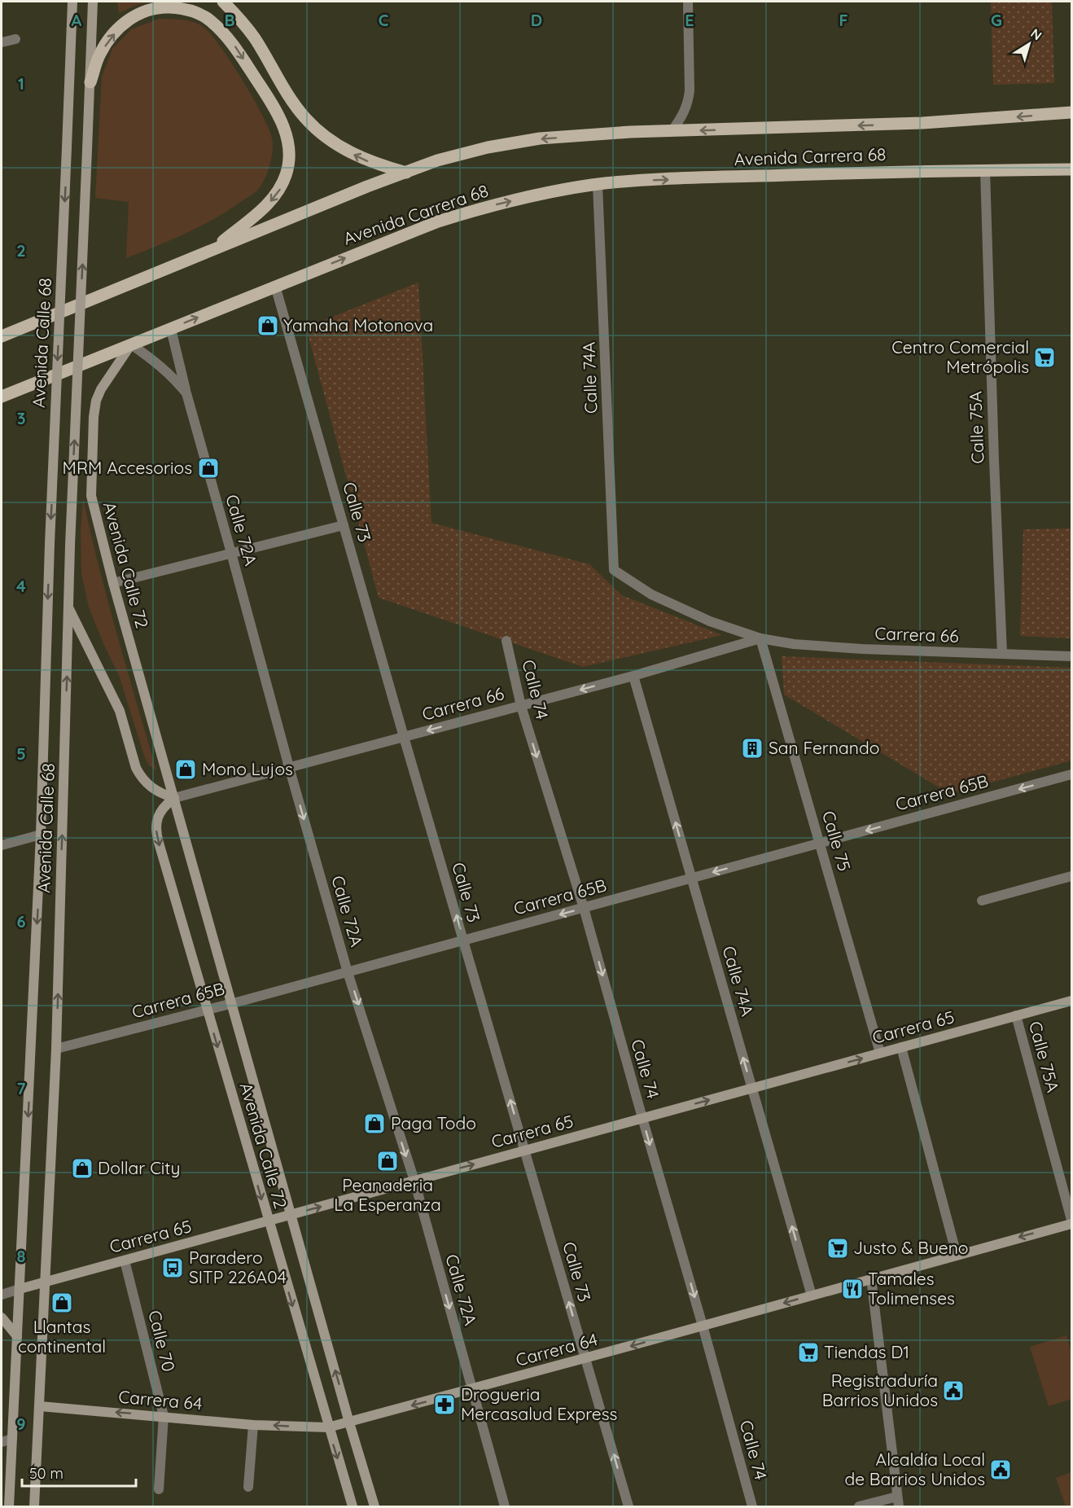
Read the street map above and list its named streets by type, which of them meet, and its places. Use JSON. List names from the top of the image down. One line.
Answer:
{"streets":{"main road":["Avenida Carrera 68","Avenida Calle 68","Avenida Calle 72","Carrera 65","Carrera 64"],"street":["Calle 74A","Calle 75A","Calle 73","Calle 72A","Carrera 66","Calle 74","Carrera 65B","Calle 75","Calle 70"]},"crossings":[["Avenida Carrera 68","Calle 74A"],["Avenida Carrera 68","Calle 75A"],["Avenida Carrera 68","Calle 73"],["Avenida Carrera 68","Calle 72A"],["Avenida Carrera 68","Avenida Calle 72"],["Avenida Calle 68","Carrera 65B"],["Avenida Calle 68","Carrera 65"],["Avenida Calle 68","Carrera 64"],["Calle 74A","Carrera 66"],["Calle 74A","Carrera 65B"],["Calle 74A","Carrera 65"],["Calle 74A","Carrera 64"],["Calle 75A","Carrera 66"],["Calle 75A","Carrera 65"],["Calle 75A","Carrera 64"],["Calle 73","Carrera 66"],["Calle 73","Carrera 65B"],["Calle 73","Carrera 65"],["Calle 73","Carrera 64"],["Calle 72A","Avenida Calle 72"],["Calle 72A","Carrera 66"],["Calle 72A","Carrera 65B"],["Calle 72A","Carrera 65"],["Calle 72A","Carrera 64"],["Avenida Calle 72","Carrera 66"],["Avenida Calle 72","Carrera 65B"],["Avenida Calle 72","Carrera 65"],["Avenida Calle 72","Carrera 64"],["Carrera 66","Calle 74"],["Carrera 66","Calle 75"],["Calle 74","Carrera 65B"],["Calle 74","Carrera 65"],["Calle 74","Carrera 64"],["Carrera 65B","Calle 75"],["Calle 75","Carrera 65"],["Carrera 65","Calle 70"],["Calle 70","Carrera 64"]],"one_way":["Calle 74A","Calle 73","Calle 72A","Calle 74","Carrera 65B","Carrera 65","Carrera 64"],"places":{"shop":["Yamaha Motonova","MRM Accesorios","Mono Lujos","Paga Todo","Peanaderia La Esperanza","Dollar City","Llantas continental"],"supermarket":["Centro Comercial Metrópolis","Justo & Bueno","Tiendas D1"],"building":["San Fernando"],"bus stop":["Paradero SITP 226A04"],"restaurant":["Tamales Tolimenses"],"public building":["Registraduría Barrios Unidos","Alcaldía Local de Barrios Unidos"],"pharmacy":["Drogueria Mercasalud Express"]},"scale_bar":"50 m","north":"top right","grid":{"columns":["A","B","C","D","E","F","G"],"rows":["1","2","3","4","5","6","7","8","9"]}}
